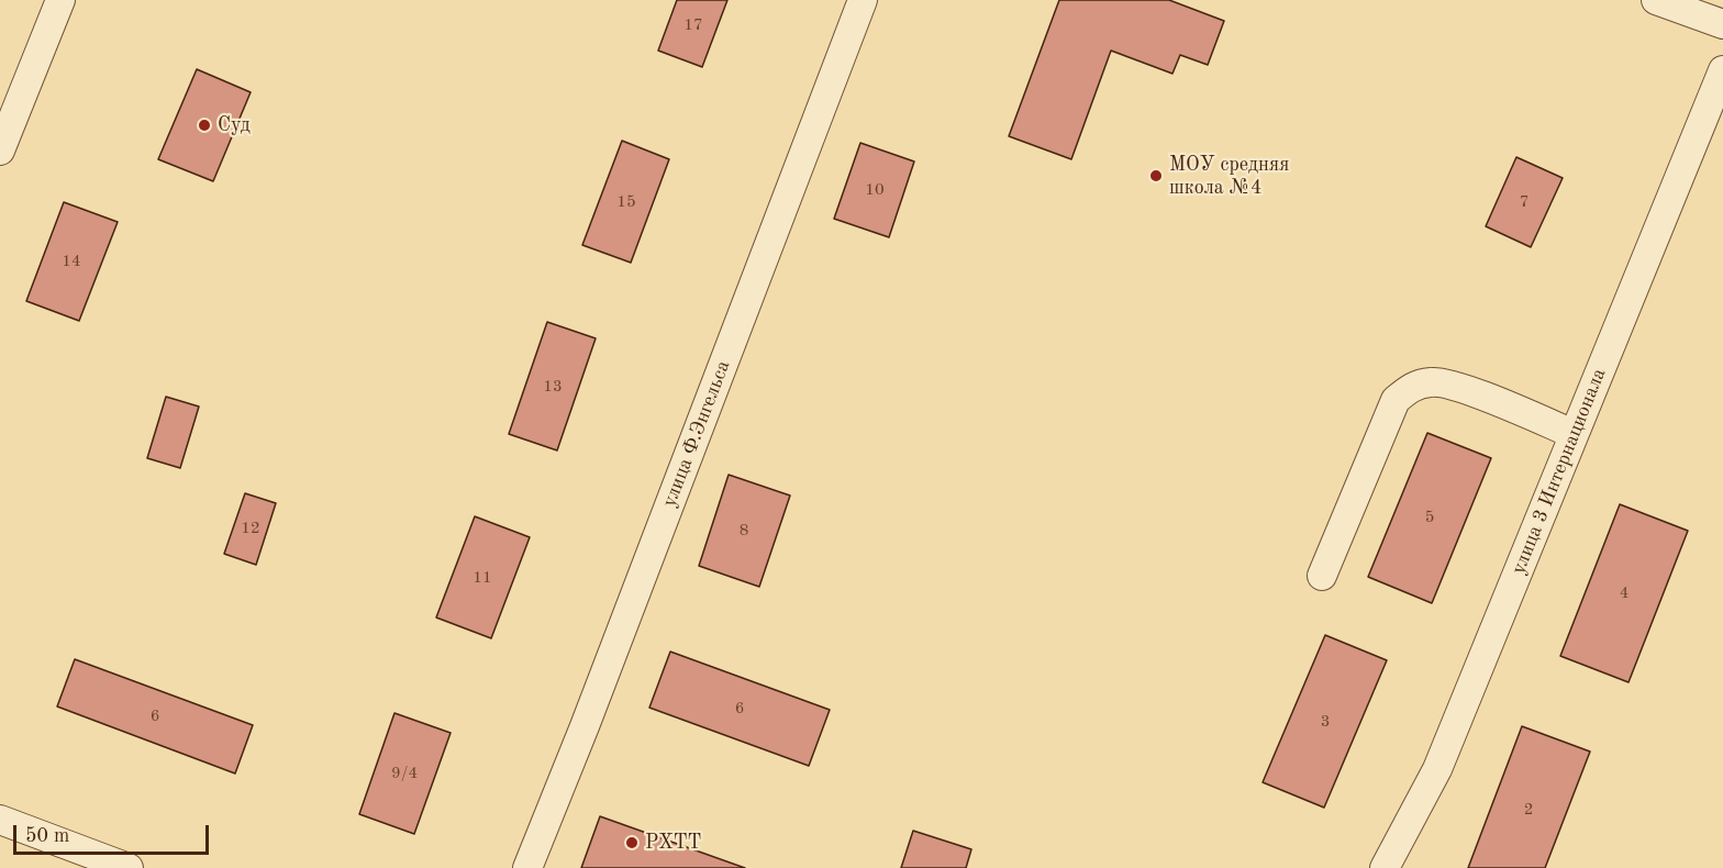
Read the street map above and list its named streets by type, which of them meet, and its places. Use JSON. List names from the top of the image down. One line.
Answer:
{"streets":{"street":["улица Ф.Энгельса","улица 3 Интернационала"]},"places":["Суд","МОУ средняя школа №4","РХТТ"],"house_numbers":["17","10","15","7","14","13","5","12","8","11","4","6","6","3","9/4","2"],"scale_bar":"50 m"}
